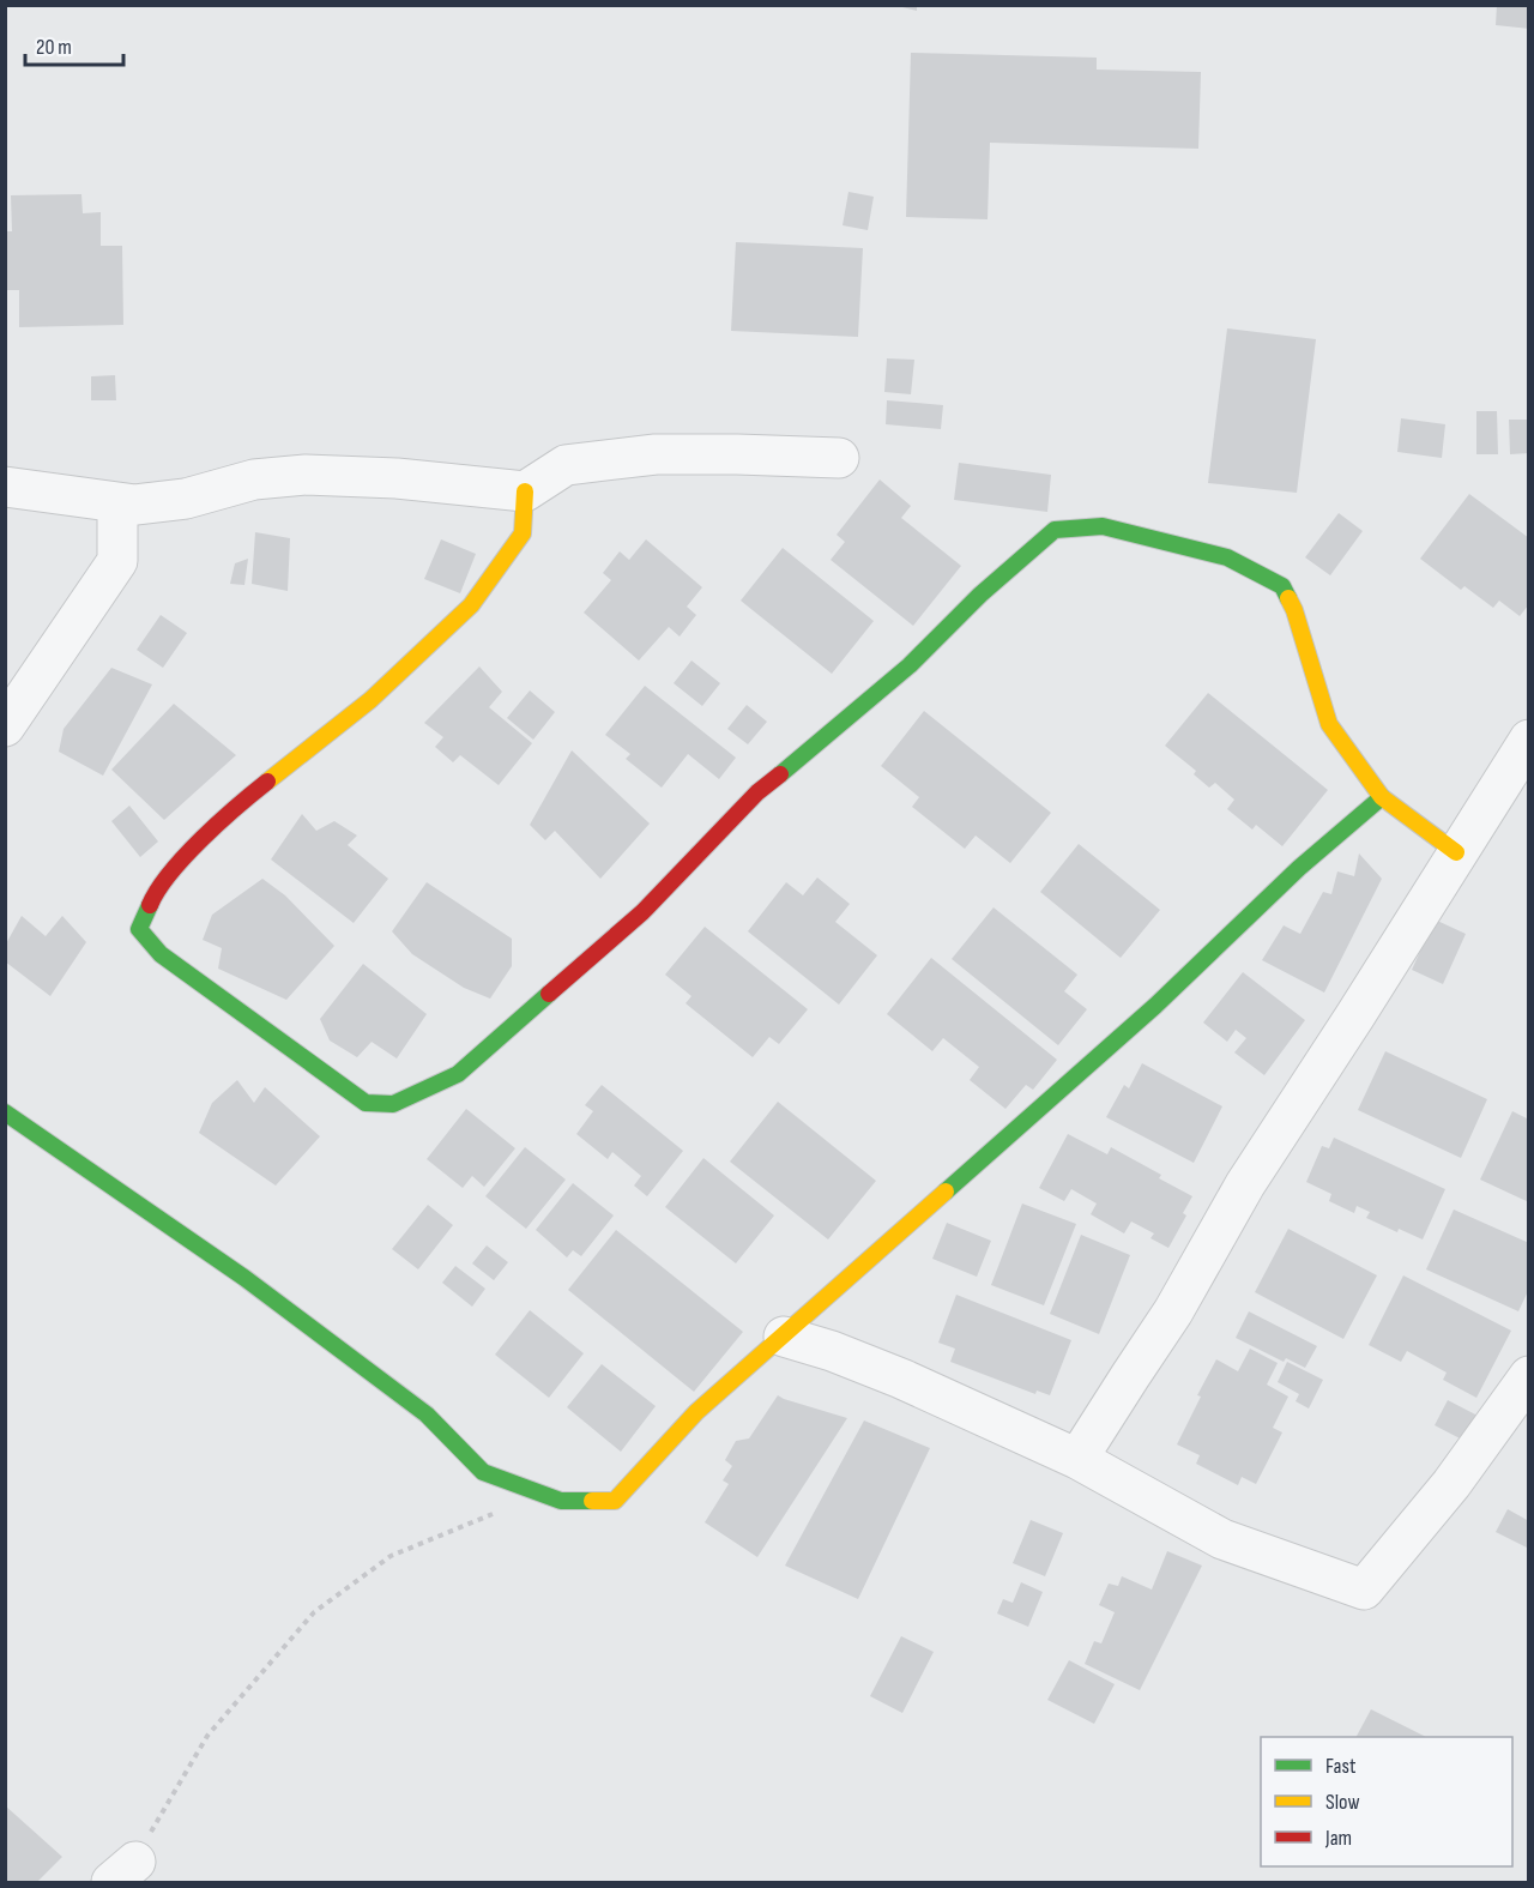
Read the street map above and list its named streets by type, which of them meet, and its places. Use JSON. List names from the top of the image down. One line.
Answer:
{"legend":["Fast","Slow","Jam"],"scale_bar":"20 m"}
